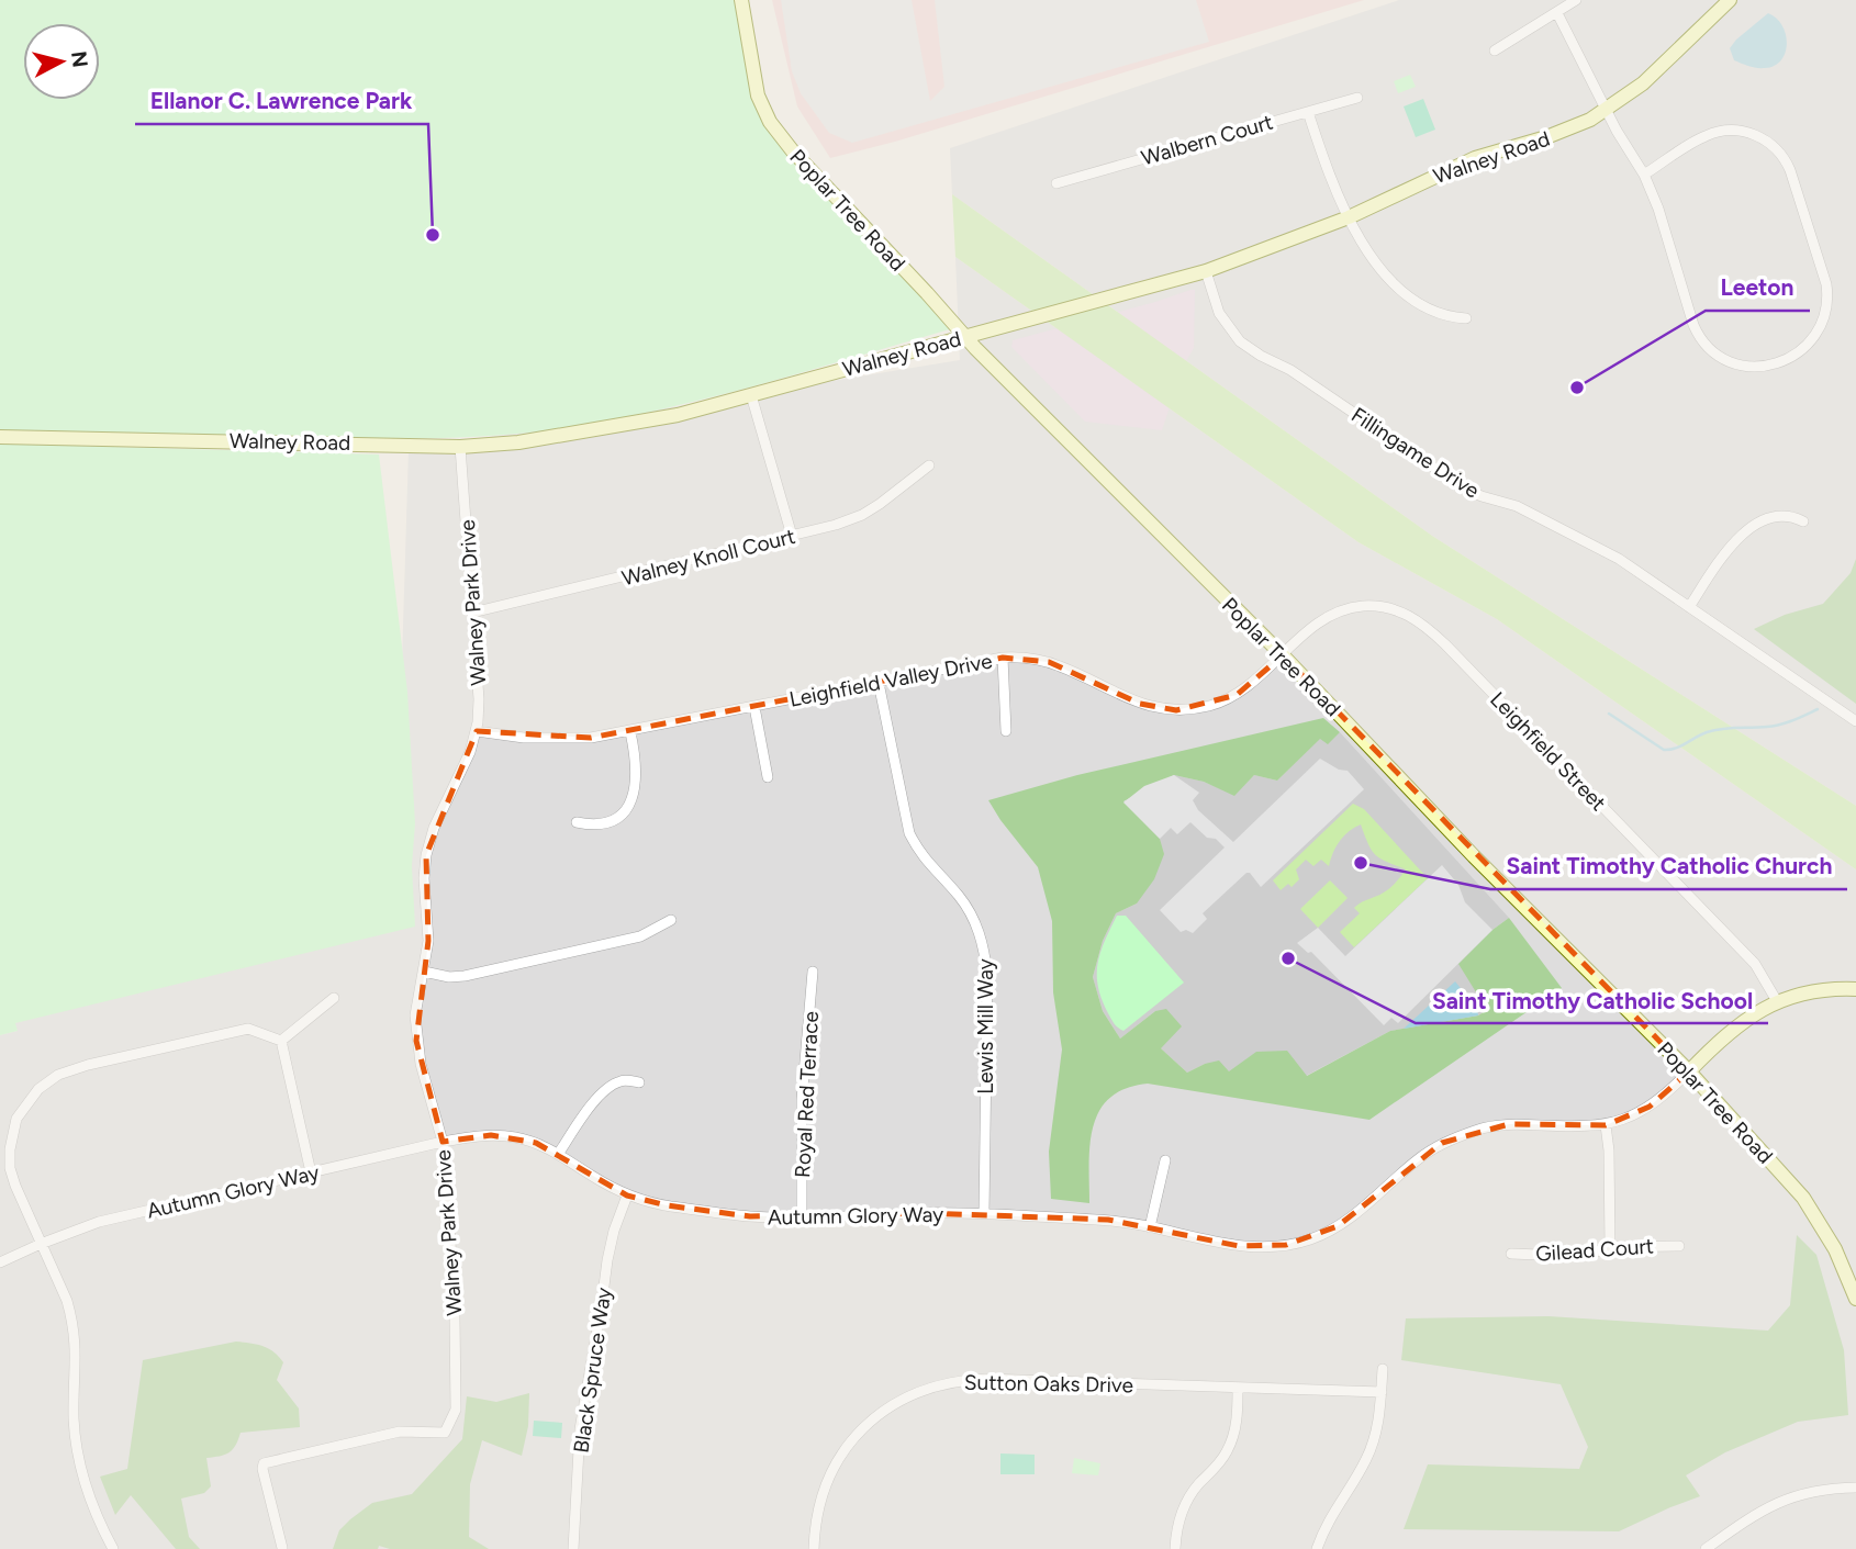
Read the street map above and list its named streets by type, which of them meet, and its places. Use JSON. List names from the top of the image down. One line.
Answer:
{"streets":{"main road":["Walney Road","Poplar Tree Road"],"street":["Walbern Court","Fillingame Drive","Walney Knoll Court","Walney Park Drive","Leighfield Valley Drive","Leighfield Street","Lewis Mill Way","Royal Red Terrace","Autumn Glory Way","Gilead Court","Black Spruce Way","Sutton Oaks Drive"]},"crossings":[["Walney Road","Poplar Tree Road"],["Walney Road","Fillingame Drive"],["Walney Road","Walney Park Drive"],["Poplar Tree Road","Leighfield Valley Drive"],["Poplar Tree Road","Leighfield Street"],["Poplar Tree Road","Autumn Glory Way"],["Walney Knoll Court","Walney Park Drive"],["Walney Park Drive","Leighfield Valley Drive"],["Walney Park Drive","Autumn Glory Way"],["Leighfield Valley Drive","Leighfield Street"],["Leighfield Valley Drive","Lewis Mill Way"],["Lewis Mill Way","Autumn Glory Way"],["Royal Red Terrace","Autumn Glory Way"],["Autumn Glory Way","Black Spruce Way"]],"places":["Ellanor C. Lawrence Park","Leeton","Saint Timothy Catholic Church","Saint Timothy Catholic School"],"north":"right"}
